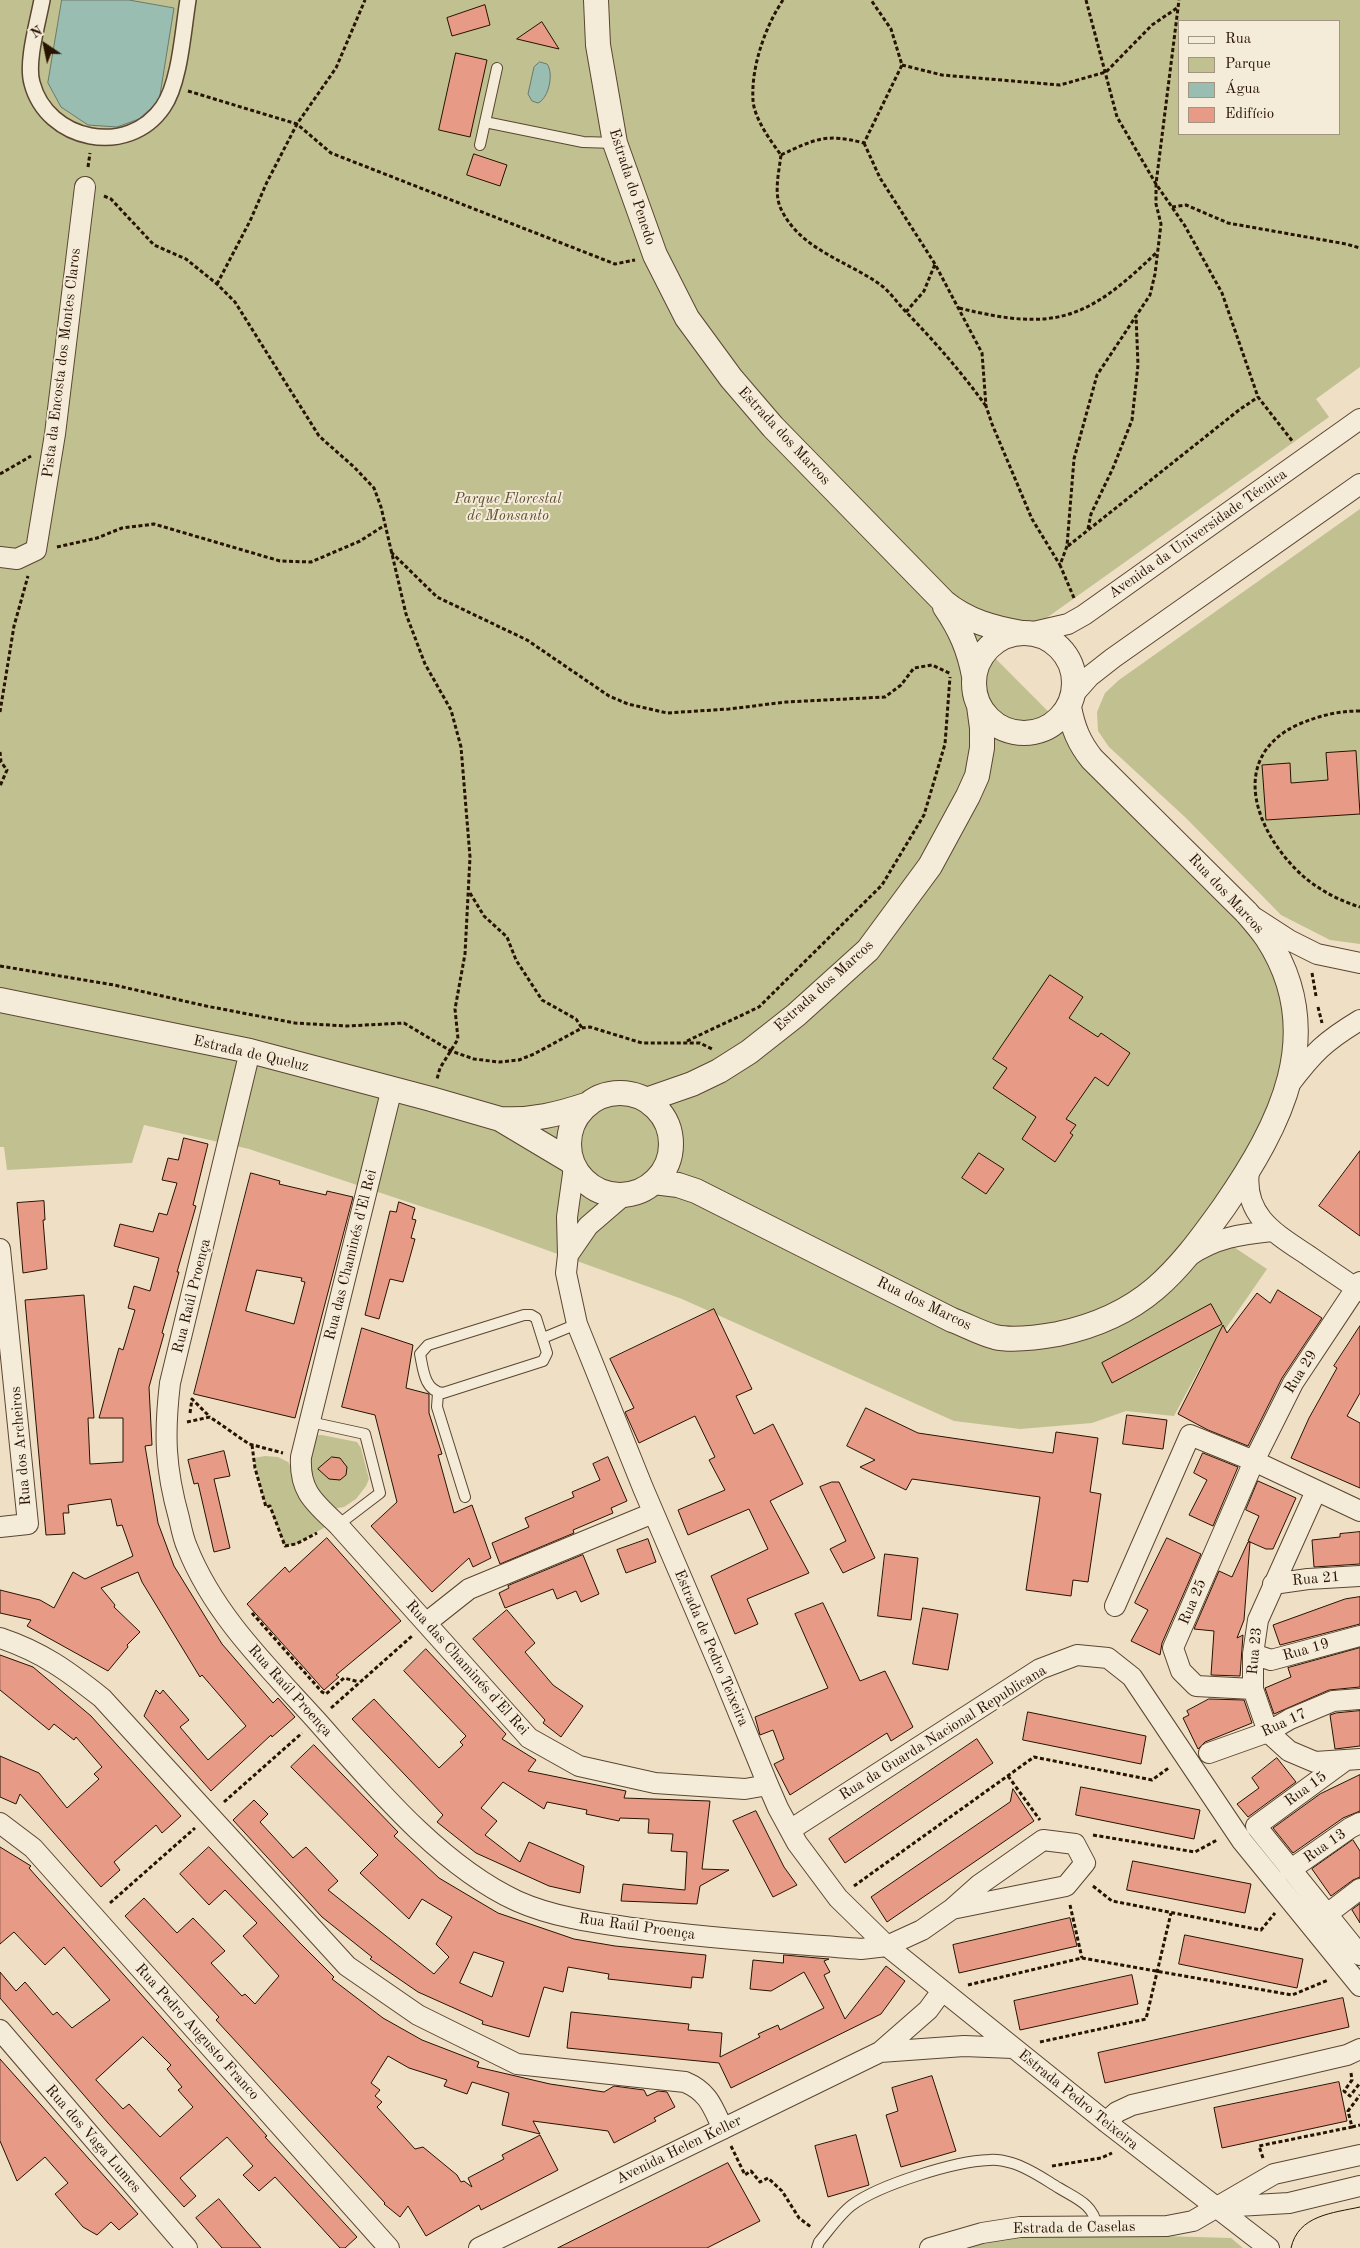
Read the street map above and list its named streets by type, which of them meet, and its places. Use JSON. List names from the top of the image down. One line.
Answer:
{"streets":{"street":["Estrada do Penedo","Pista da Encosta dos Montes Claros","Estrada dos Marcos","Avenida da Universidade Técnica","Rua dos Marcos","Estrada de Queluz","Rua das Chaminés d'El Rei","Rua Raúl Proença","Rua 29","Rua dos Archeiros","Rua 21","Rua 25","Estrada de Pedro Teixeira","Rua 19","Rua 23","Rua 17","Rua da Guarda Nacional Republicana","Rua 15","Rua 13","Rua Pedro Augusto Franco","Estrada Pedro Teixeira","Rua dos Vaga Lumes","Avenida Helen Keller","Estrada de Caselas"]},"crossings":[["Estrada do Penedo","Estrada dos Marcos"],["Estrada dos Marcos","Avenida da Universidade Técnica"],["Estrada dos Marcos","Rua dos Marcos"],["Estrada dos Marcos","Estrada de Queluz"],["Estrada dos Marcos","Estrada de Pedro Teixeira"],["Avenida da Universidade Técnica","Rua dos Marcos"],["Rua dos Marcos","Estrada de Queluz"],["Rua dos Marcos","Estrada de Pedro Teixeira"],["Estrada de Queluz","Rua das Chaminés d'El Rei"],["Estrada de Queluz","Rua Raúl Proença"],["Estrada de Queluz","Estrada de Pedro Teixeira"],["Rua das Chaminés d'El Rei","Estrada de Pedro Teixeira"],["Rua Raúl Proença","Estrada de Pedro Teixeira"],["Rua 29","Rua 25"],["Rua 21","Rua 23"],["Rua 25","Rua 23"],["Estrada de Pedro Teixeira","Rua da Guarda Nacional Republicana"],["Estrada de Pedro Teixeira","Estrada Pedro Teixeira"],["Estrada de Pedro Teixeira","Avenida Helen Keller"],["Rua 19","Rua 23"],["Rua 23","Rua 17"],["Rua 23","Rua 15"],["Rua 15","Rua 13"],["Estrada Pedro Teixeira","Avenida Helen Keller"],["Estrada Pedro Teixeira","Estrada de Caselas"]],"parks":["Parque Florestal de Monsanto"],"legend":["Rua","Parque","Água","Edifício"],"north":"top left"}
